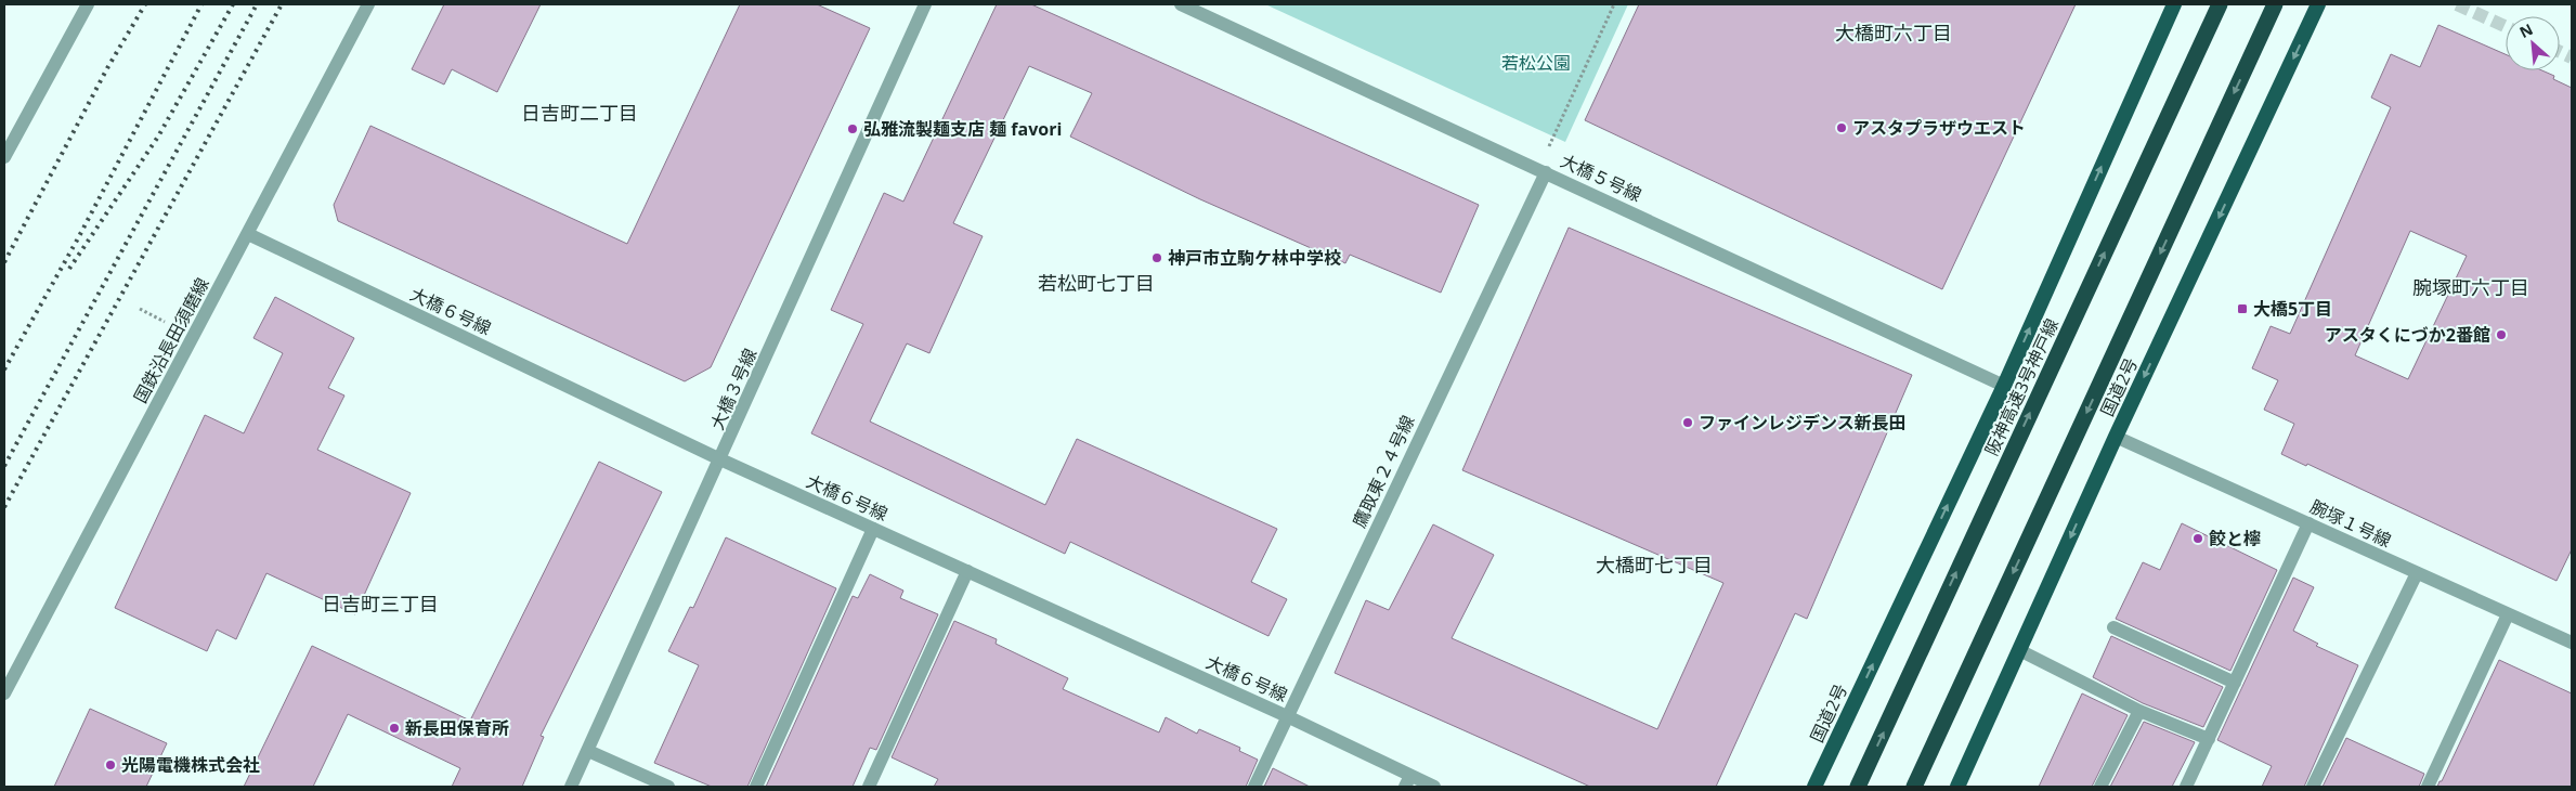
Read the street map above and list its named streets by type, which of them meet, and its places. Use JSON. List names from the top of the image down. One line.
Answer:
{"streets":{"highway":["阪神高速3号神戸線","国道2号"],"street":["大橋５号線","大橋６号線","国鉄沿長田須磨線","大橋３号線","鷹取東２４号線","腕塚１号線"]},"crossings":[["大橋５号線","国道2号"],["大橋５号線","鷹取東２４号線"],["大橋６号線","国鉄沿長田須磨線"],["大橋６号線","大橋３号線"],["大橋６号線","鷹取東２４号線"],["国道2号","腕塚１号線"]],"districts":["大橋町六丁目","日吉町二丁目","若松町七丁目","腕塚町六丁目","大橋町七丁目","日吉町三丁目"],"parks":["若松公園"],"places":{"other":["アスタプラザウエスト","弘雅流製麺支店 麺 favori","神戸市立駒ケ林中学校","アスタくにづか2番館","ファインレジデンス新長田","餃と檸","新長田保育所","光陽電機株式会社"],"transit":["大橋5丁目"]},"north":"top left"}
